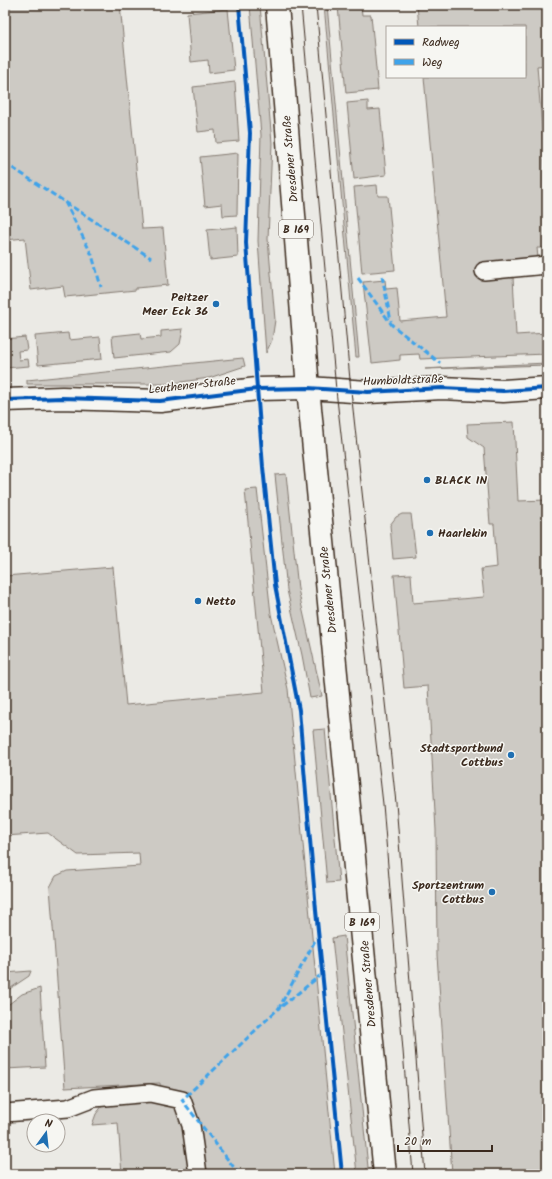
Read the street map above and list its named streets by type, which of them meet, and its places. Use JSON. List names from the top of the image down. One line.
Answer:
{"streets":{"main road":["Dresdener Straße","B 169","Humboldtstraße","Leuthener Straße"]},"crossings":[["Dresdener Straße","Humboldtstraße"],["Dresdener Straße","Leuthener Straße"],["Humboldtstraße","Leuthener Straße"]],"places":["Peitzer Meer Eck 36","BLACK IN","Haarlekin","Netto","Stadtsportbund Cottbus","Sportzentrum Cottbus"],"legend":["Radweg","Weg"],"scale_bar":"20 m","north":"top"}
